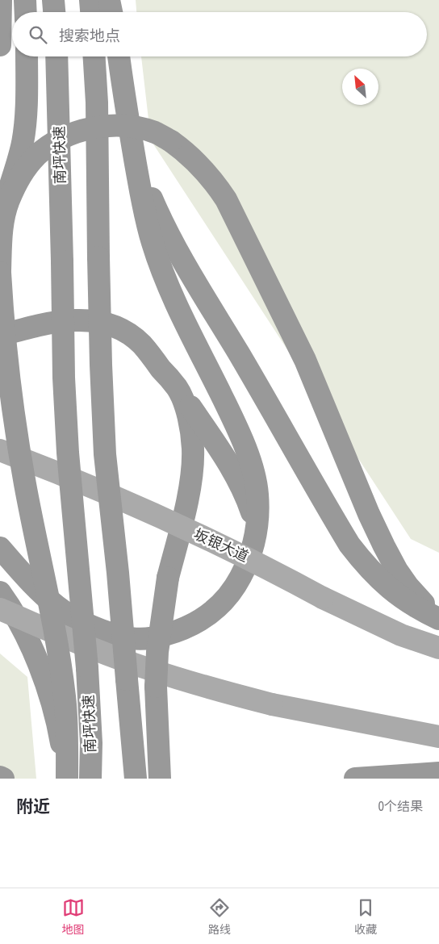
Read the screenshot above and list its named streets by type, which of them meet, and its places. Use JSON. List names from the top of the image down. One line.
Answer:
{"streets":{"highway":["南坪快速"],"main road":["坂银大道"]},"north":"top left","page":{"search":"搜索地点","heading":["附近","0个结果"],"nav":["地图","路线","收藏"]}}
